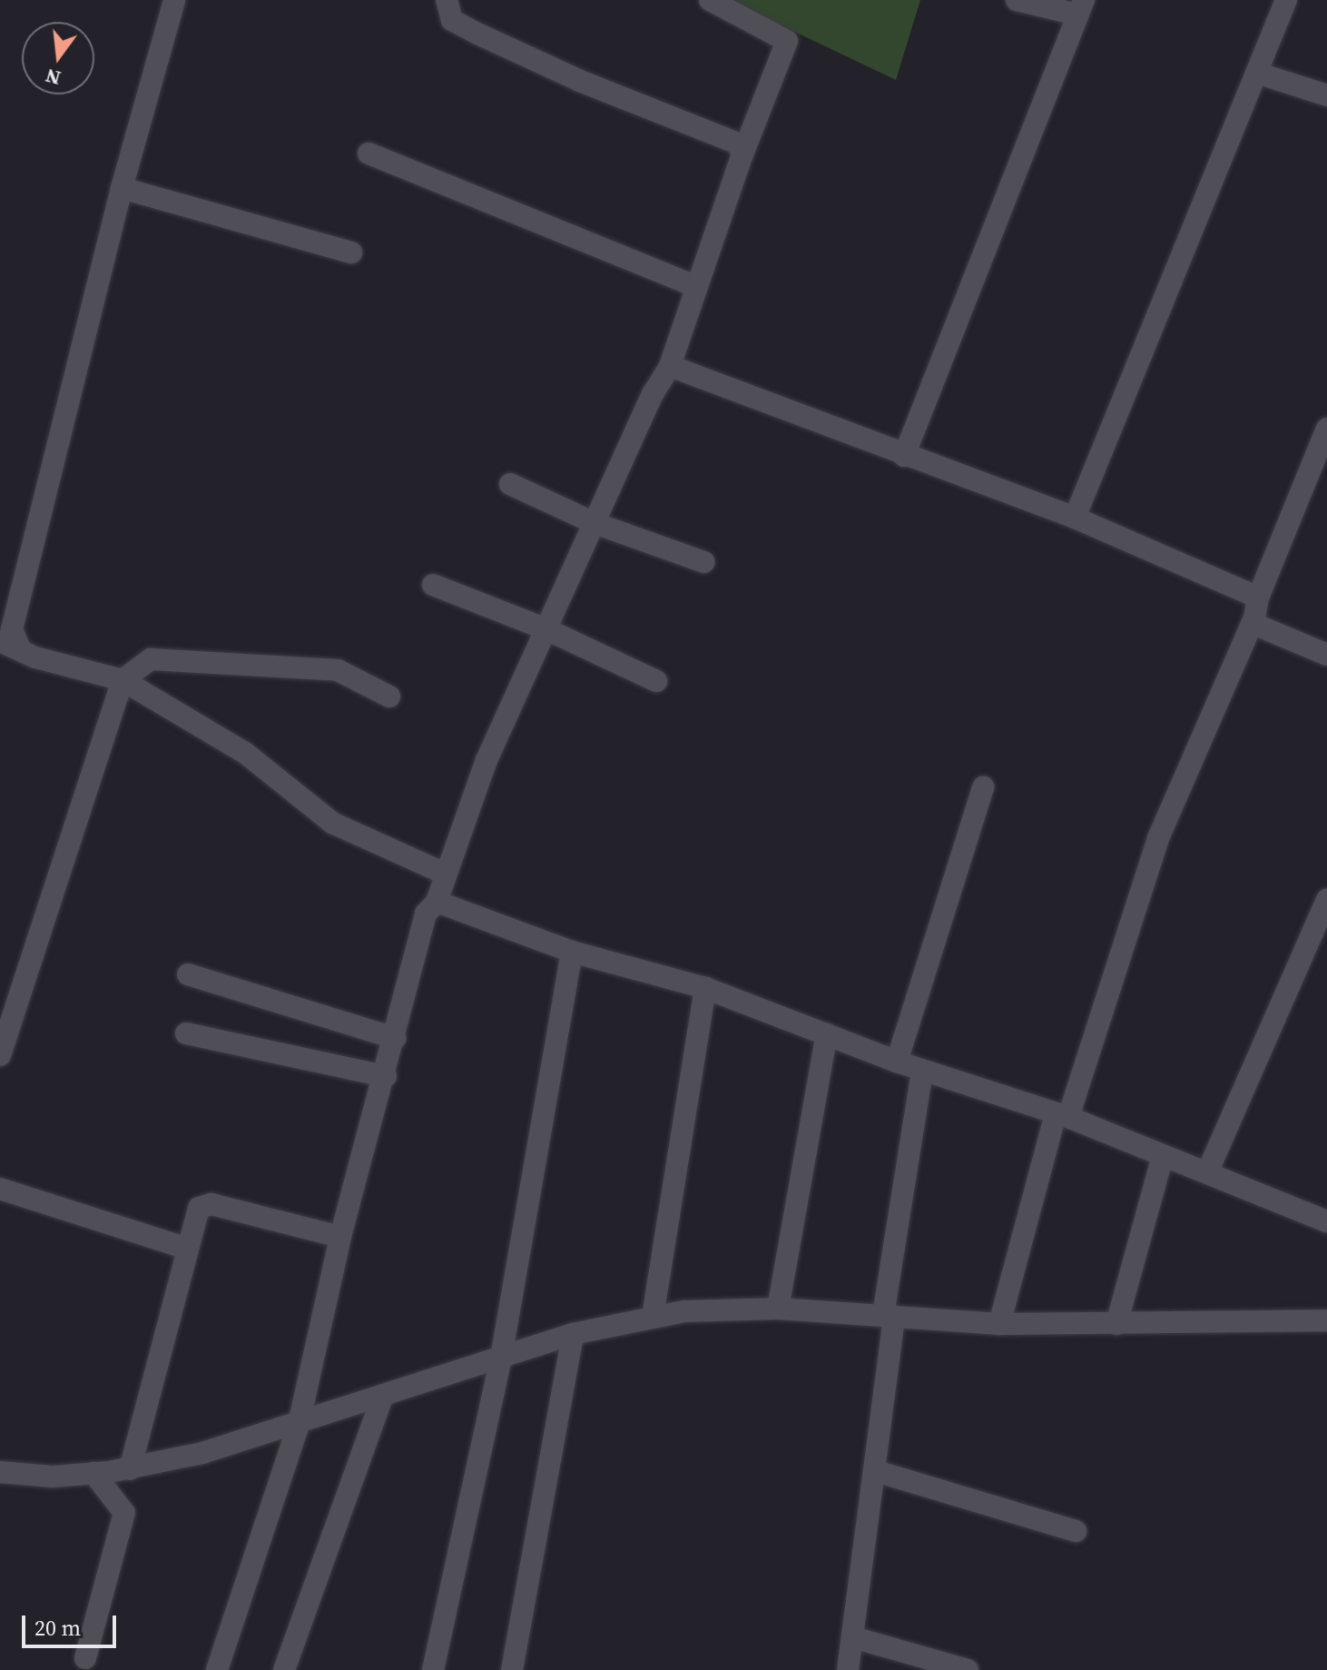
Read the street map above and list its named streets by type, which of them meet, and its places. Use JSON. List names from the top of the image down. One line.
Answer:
{"scale_bar":"20 m","north":"bottom"}
